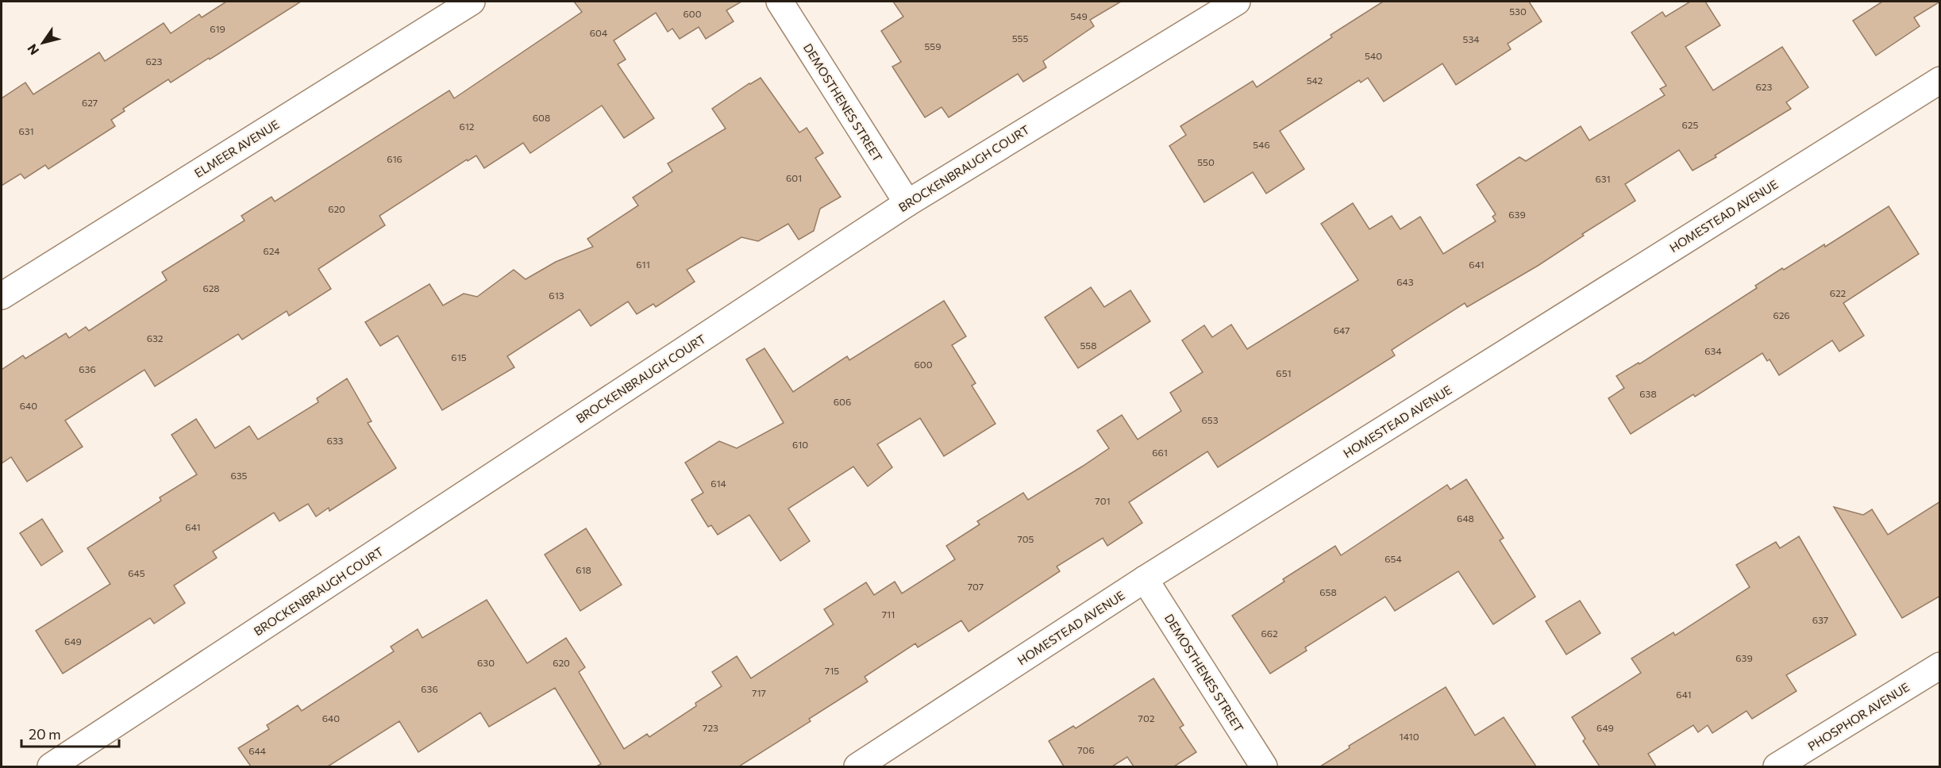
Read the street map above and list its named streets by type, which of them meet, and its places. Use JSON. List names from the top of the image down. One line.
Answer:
{"streets":{"street":["DEMOSTHENES STREET","ELMEER AVENUE","BROCKENBRAUGH COURT","HOMESTEAD AVENUE","PHOSPHOR AVENUE"]},"crossings":[["DEMOSTHENES STREET","BROCKENBRAUGH COURT"],["DEMOSTHENES STREET","HOMESTEAD AVENUE"]],"house_numbers":["530","600","549","619","604","555","534","559","540","623","542","623","627","608","625","612","631","546","616","550","601","631","620","639","624","611","641","643","628","622","613","626","647","632","558","634","615","600","636","651","638","606","640","653","633","610","661","635","614","701","648","641","705","654","618","645","707","658","711","637","662","649","639","630","620","715","636","717","641","640","702","723","649","1410","706","644"],"scale_bar":"20 m","north":"bottom left"}
